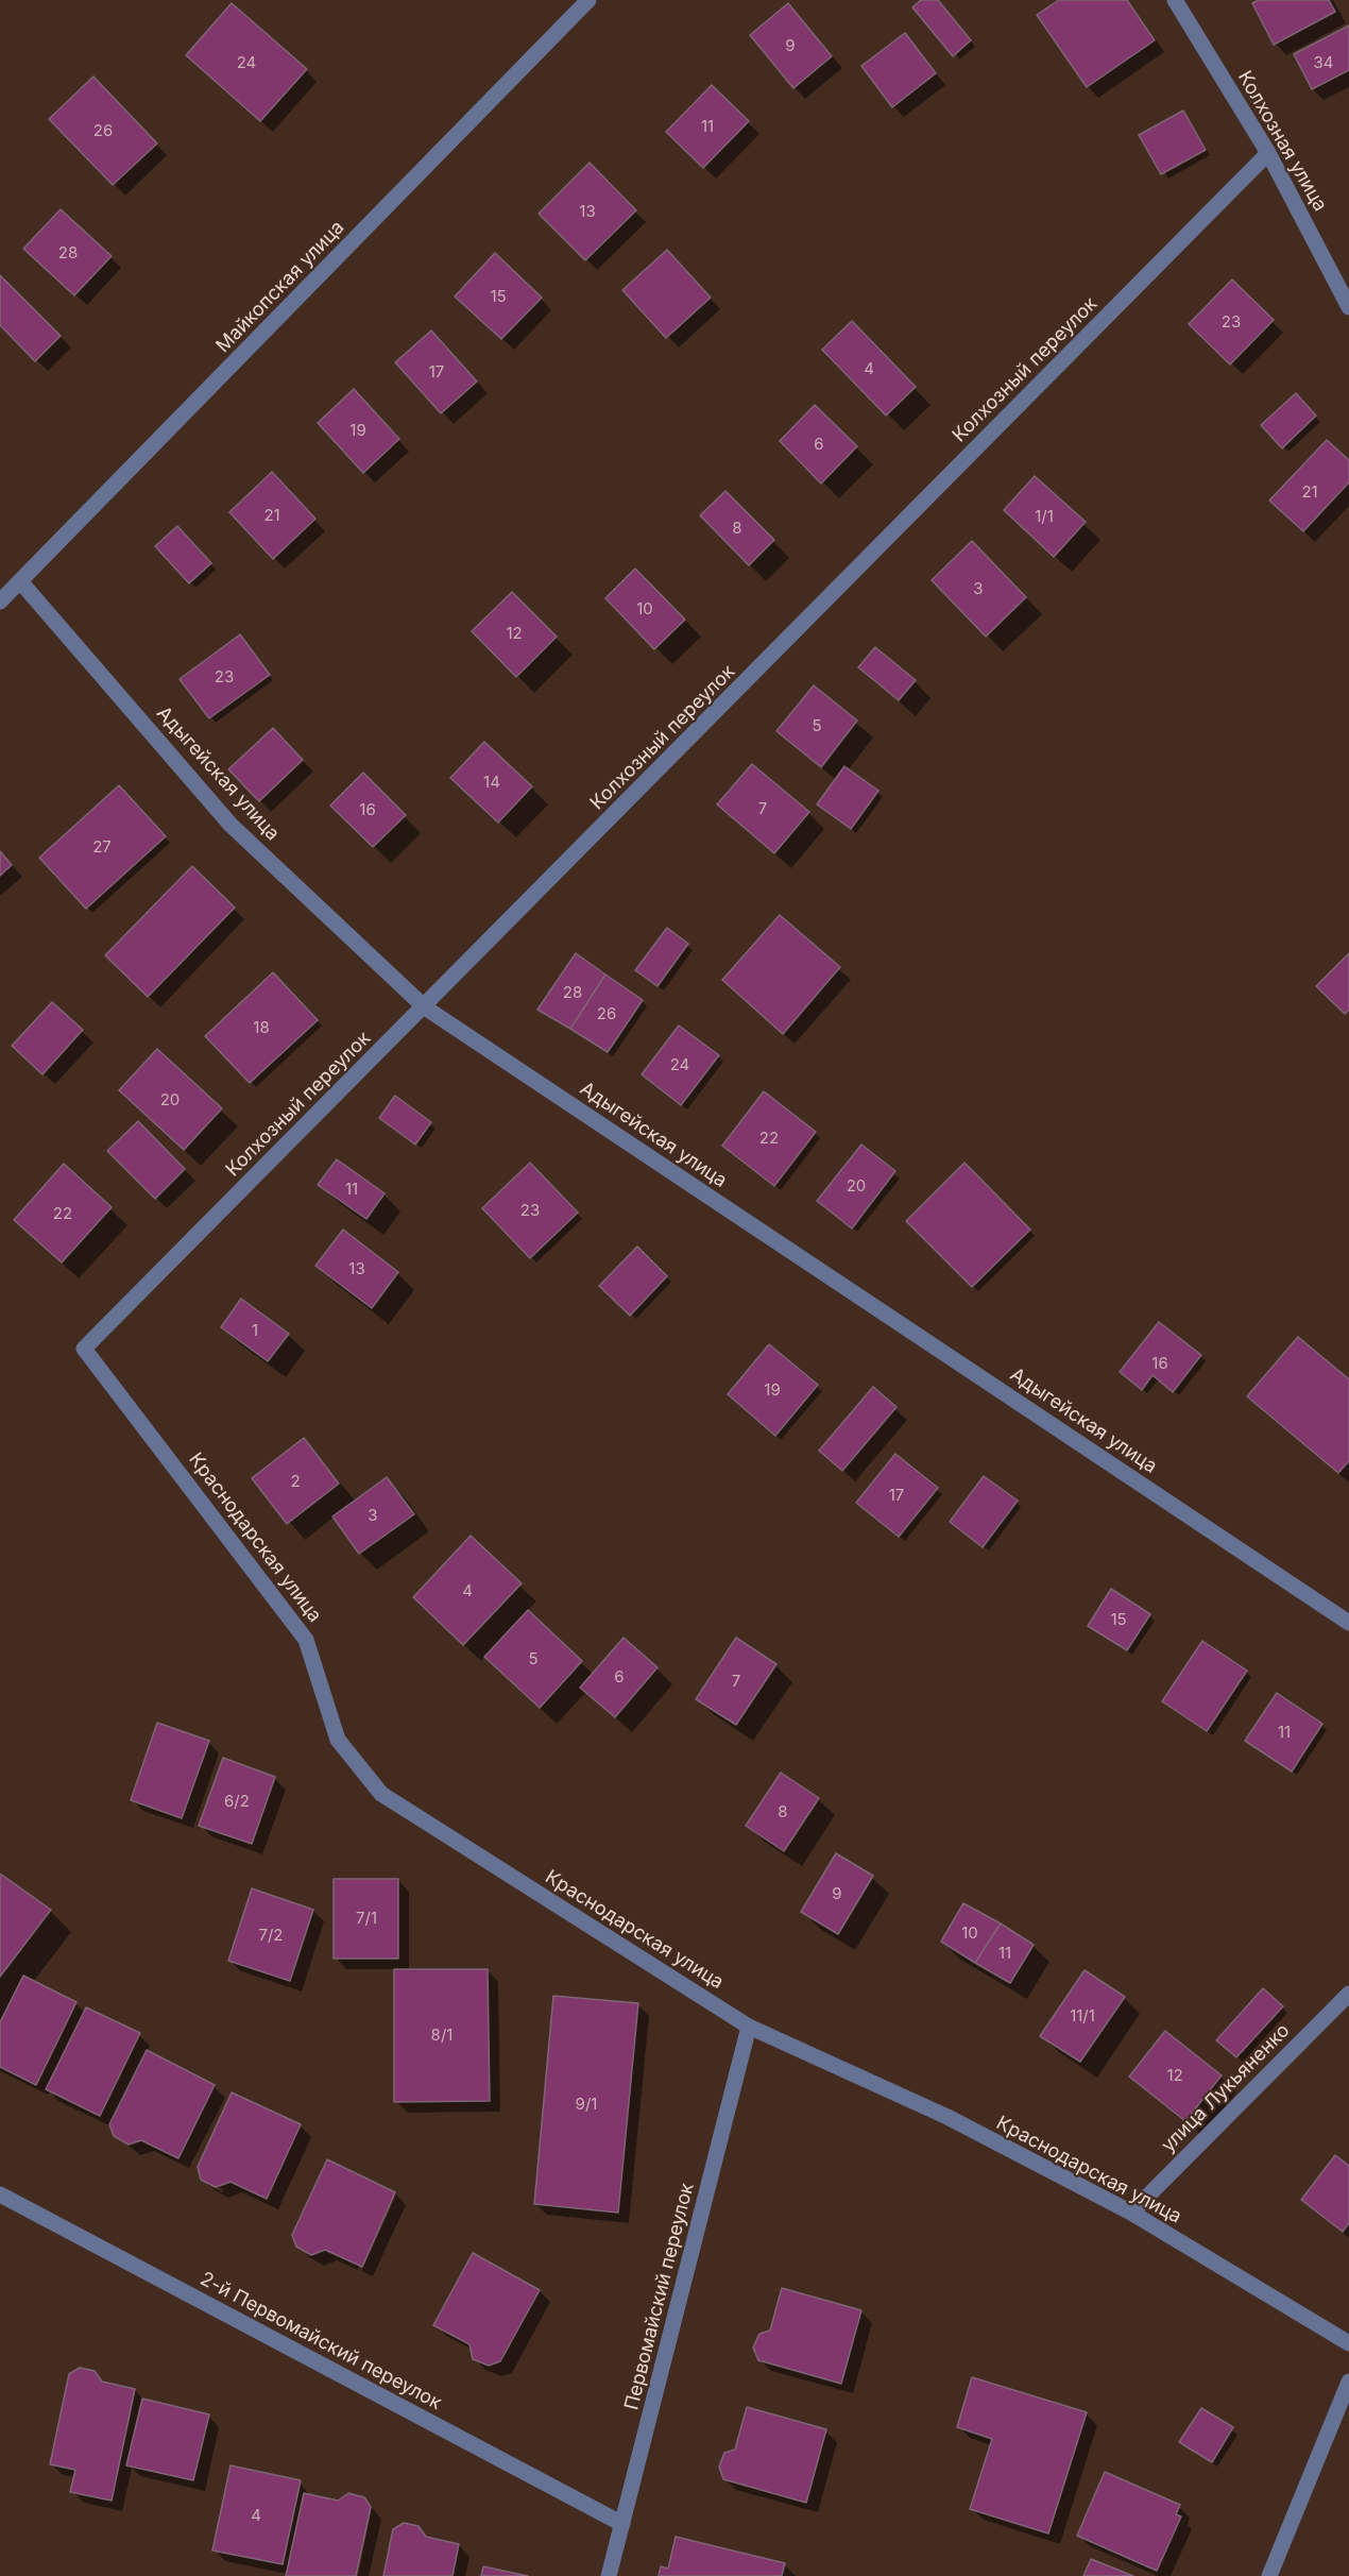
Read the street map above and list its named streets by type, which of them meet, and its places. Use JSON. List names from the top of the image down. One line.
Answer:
{"streets":{"street":["Колхозная улица","Майкопская улица","Колхозный переулок","Адыгейская улица","Краснодарская улица","улица Лукьяненко","Первомайский переулок","2-й Первомайский переулок"]},"crossings":[["Колхозная улица","Колхозный переулок"],["Майкопская улица","Адыгейская улица"],["Колхозный переулок","Адыгейская улица"],["Колхозный переулок","Краснодарская улица"],["Краснодарская улица","улица Лукьяненко"],["Краснодарская улица","Первомайский переулок"],["Первомайский переулок","2-й Первомайский переулок"]],"house_numbers":["9","24","34","11","26","13","28","15","23","4","17","19","6","21","21","1/1","8","3","10","12","23","5","14","7","16","27","28","26","18","24","20","22","20","11","23","22","13","1","16","19","2","17","3","4","15","5","6","7","11","6/2","8","9","7/1","10","7/2","11","11/1","8/1","12","9/1","4"]}
